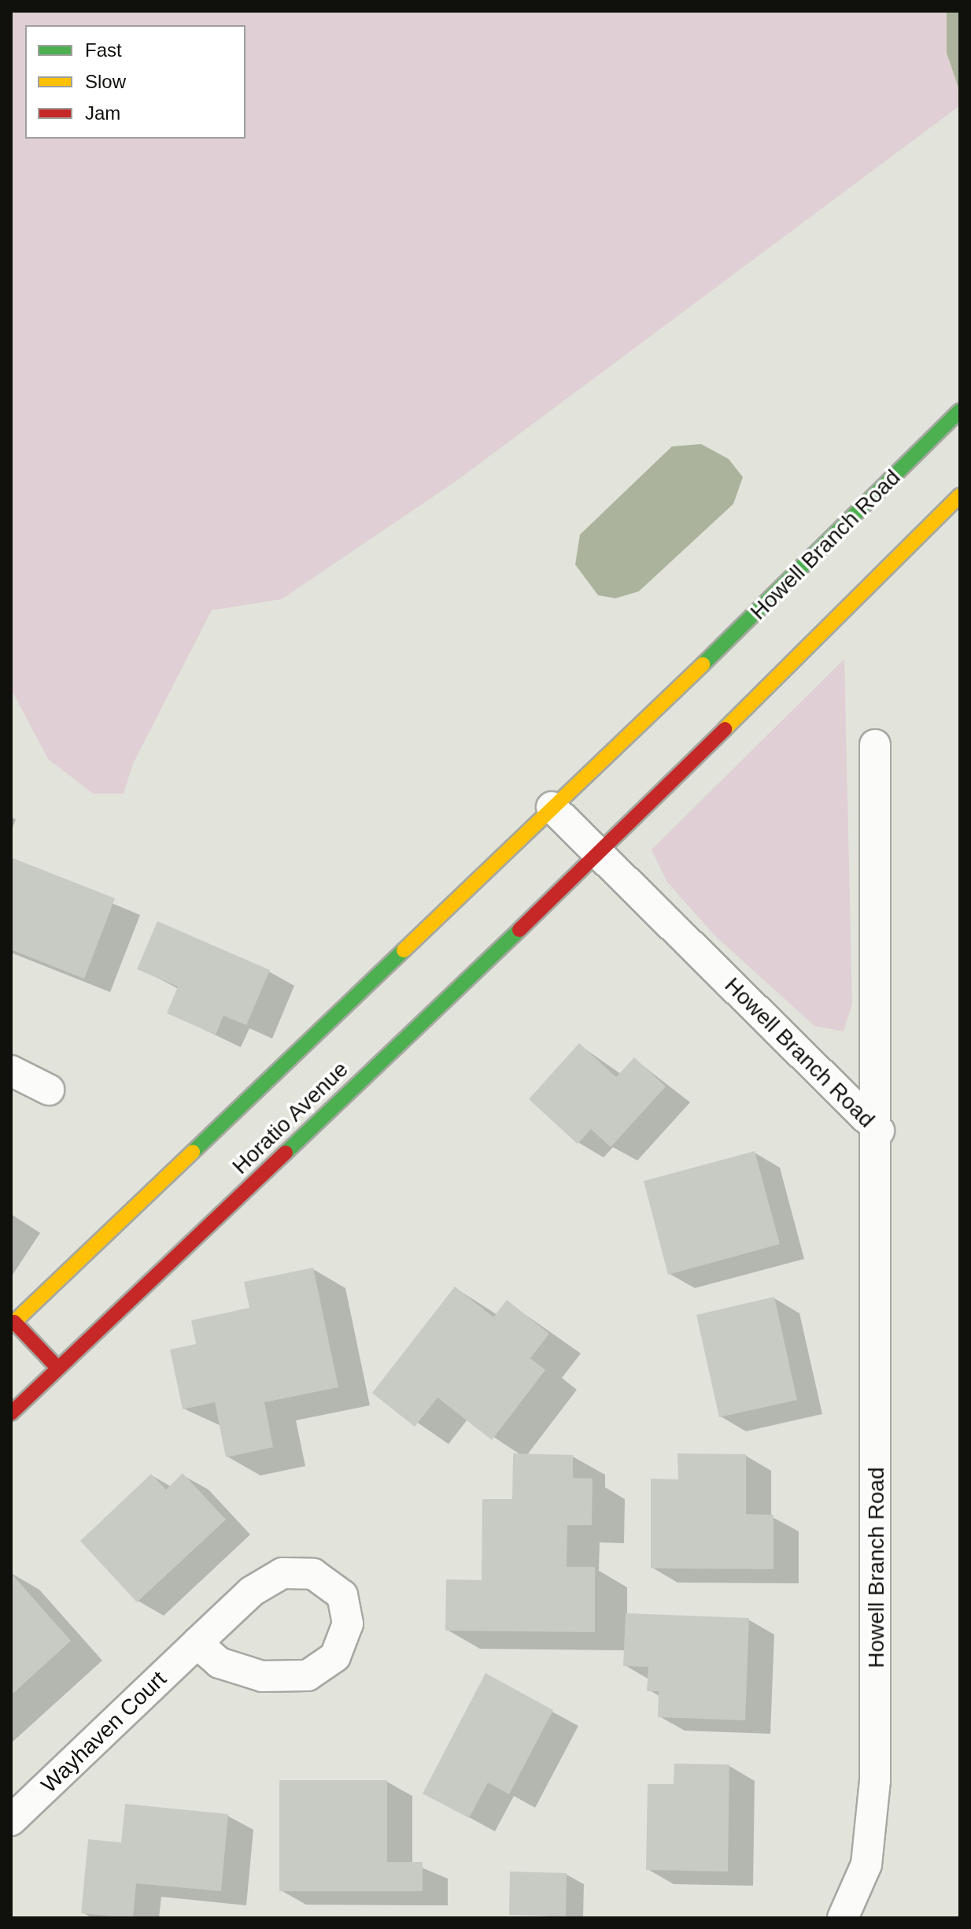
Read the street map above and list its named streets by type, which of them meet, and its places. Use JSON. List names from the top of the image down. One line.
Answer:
{"streets":{"main road":["Howell Branch Road","Horatio Avenue"],"street":["Wayhaven Court"]},"crossings":[["Howell Branch Road","Horatio Avenue"]],"legend":["Fast","Slow","Jam"]}
